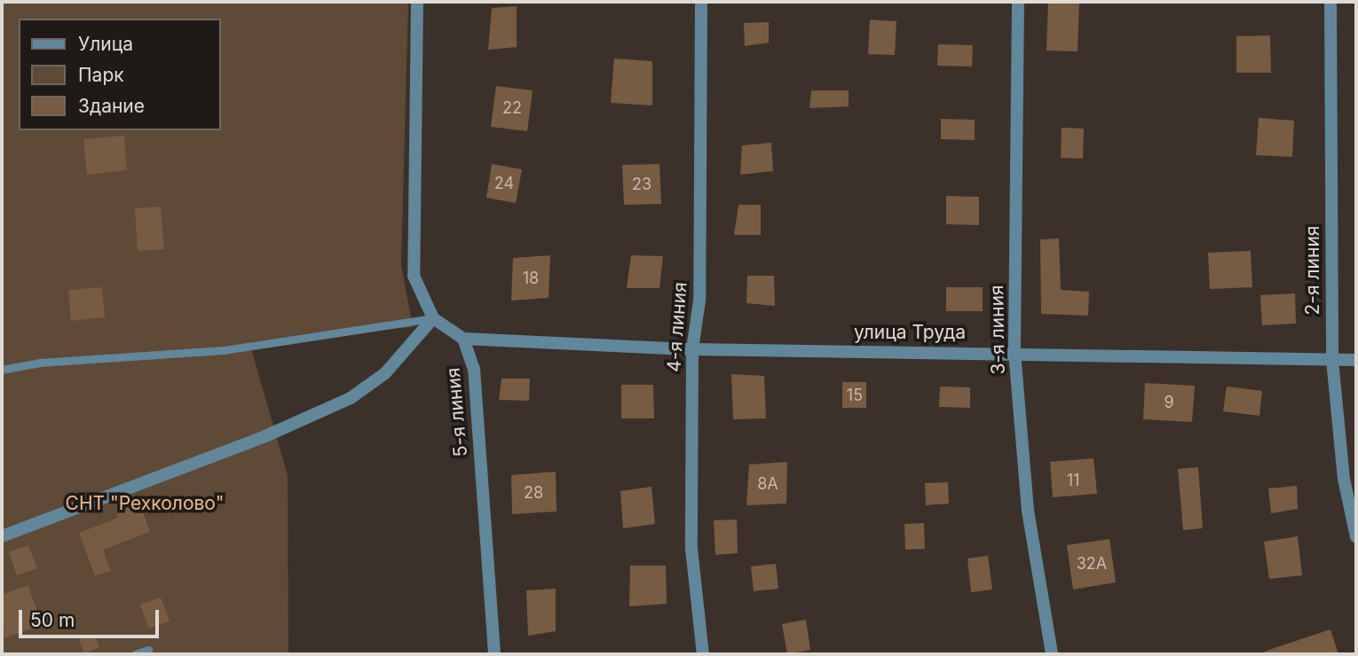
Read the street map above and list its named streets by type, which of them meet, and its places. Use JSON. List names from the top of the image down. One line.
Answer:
{"streets":{"street":["2-я линия","4-я линия","3-я линия","улица Труда","5-я линия"]},"crossings":[["2-я линия","улица Труда"],["4-я линия","улица Труда"],["3-я линия","улица Труда"],["улица Труда","5-я линия"]],"parks":["СНТ \"Рехколово\""],"house_numbers":["22","24","23","18","15","9","11","8А","28","32А"],"legend":["Улица","Парк","Здание"],"scale_bar":"50 m"}
